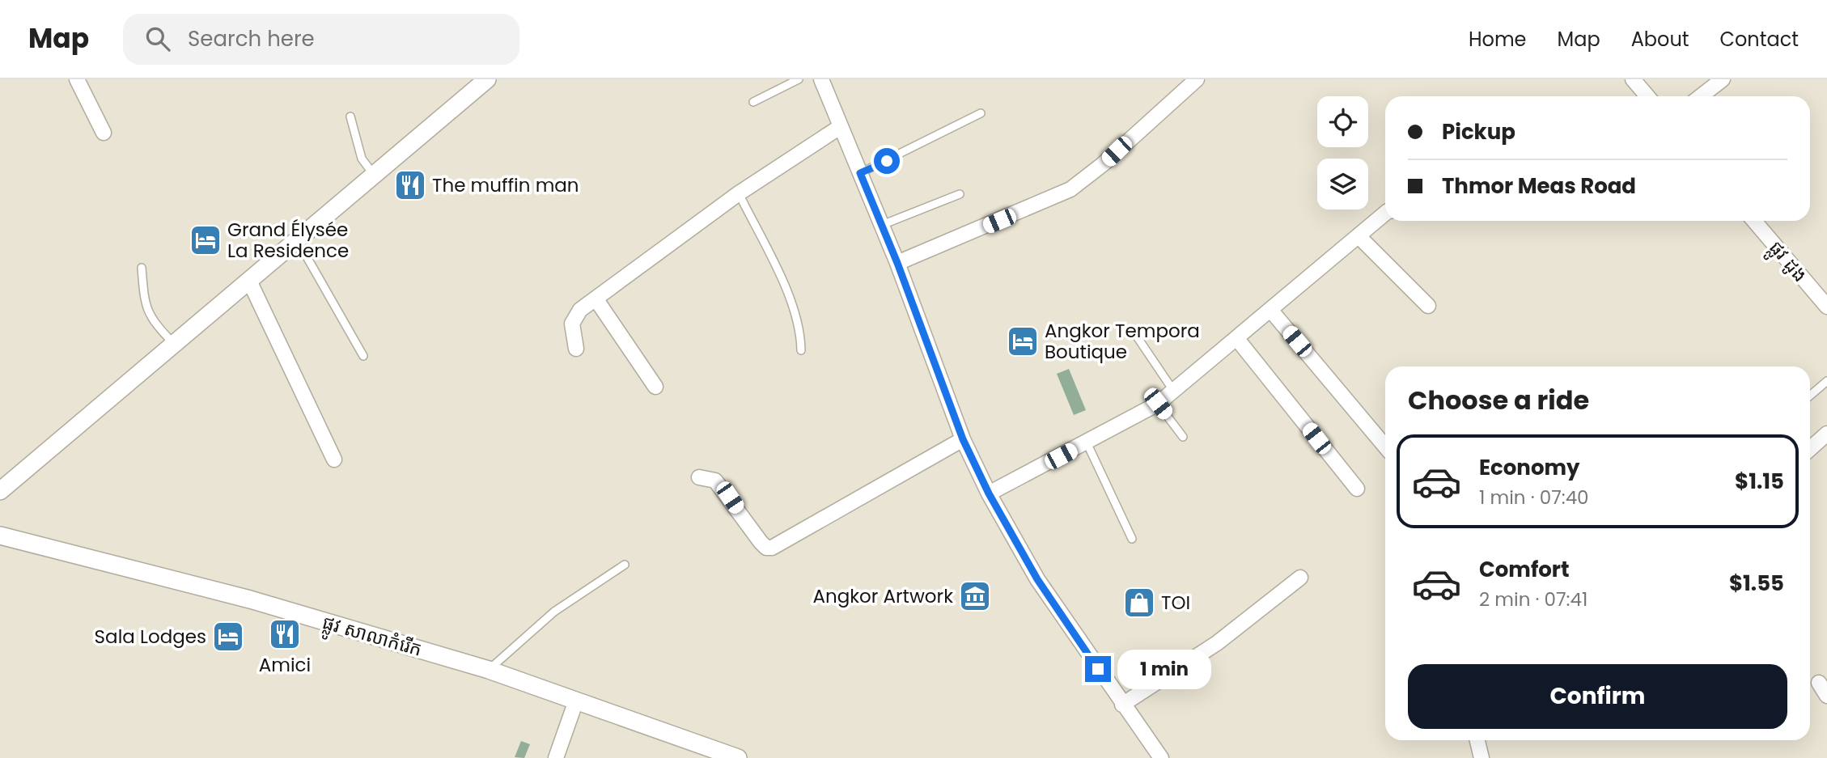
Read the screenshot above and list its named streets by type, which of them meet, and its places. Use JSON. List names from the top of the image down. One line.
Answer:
{"streets":{"street":["ផ្លូវ ដូង","ផ្លូវ សាលាកំរើក"]},"places":{"restaurant":["The muffin man","Amici"],"hotel":["Grand Élysée La Residence","Angkor Tempora Boutique","Sala Lodges"],"museum":["Angkor Artwork"],"shop":["TOI"]},"page":{"header":"Map","search":"Search here","nav":["Home","Map","About","Contact"],"banner":["Pickup","Thmor Meas Road"],"heading":"Choose a ride","list":[{"name":"Economy","note":"1 min · 07:40","value":"$1.15"},{"name":"Comfort","note":"2 min · 07:41","value":"$1.55"}],"bubble":"1 min","buttons":"Confirm"}}
